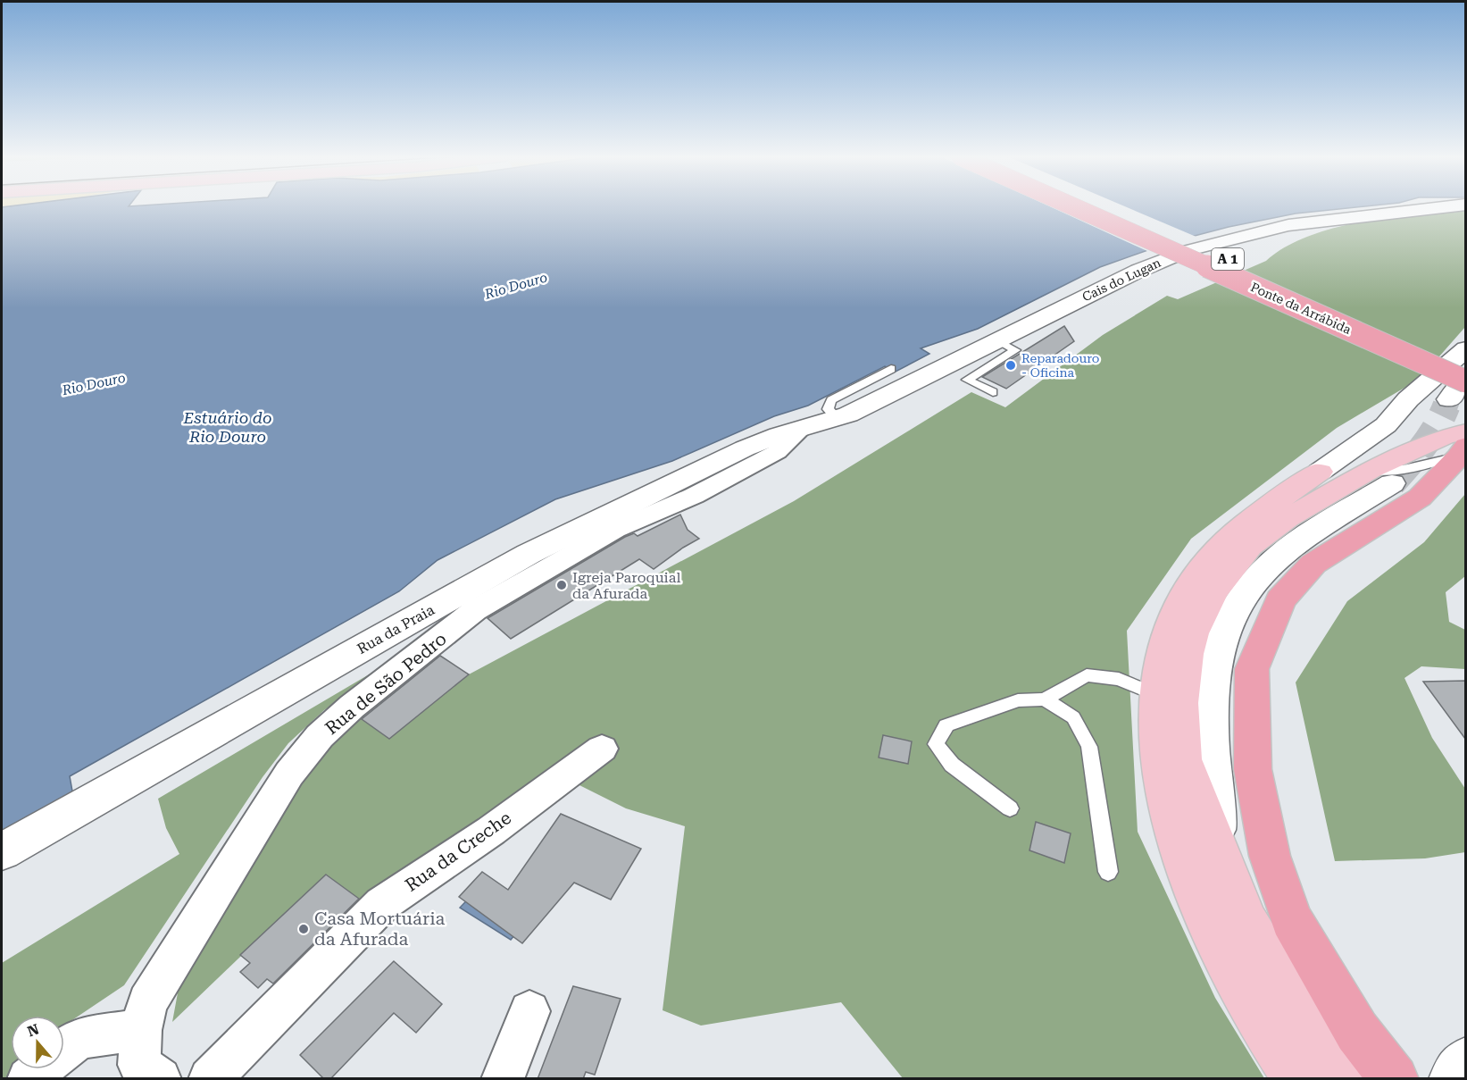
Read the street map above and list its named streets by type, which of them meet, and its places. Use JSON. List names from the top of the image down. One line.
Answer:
{"streets":{"highway":["A 1","Ponte da Arrábida"],"main road":["Cais do Lugan","Rua da Praia"],"street":["Rua de São Pedro","Rua da Creche"]},"crossings":[["Cais do Lugan","Rua da Praia"],["Cais do Lugan","Rua de São Pedro"],["Rua da Praia","Rua de São Pedro"]],"water":["Rio Douro","Estuário do Rio Douro"],"places":["Reparadouro - Oficina","Igreja Paroquial da Afurada","Casa Mortuária da Afurada"],"north":"top"}
